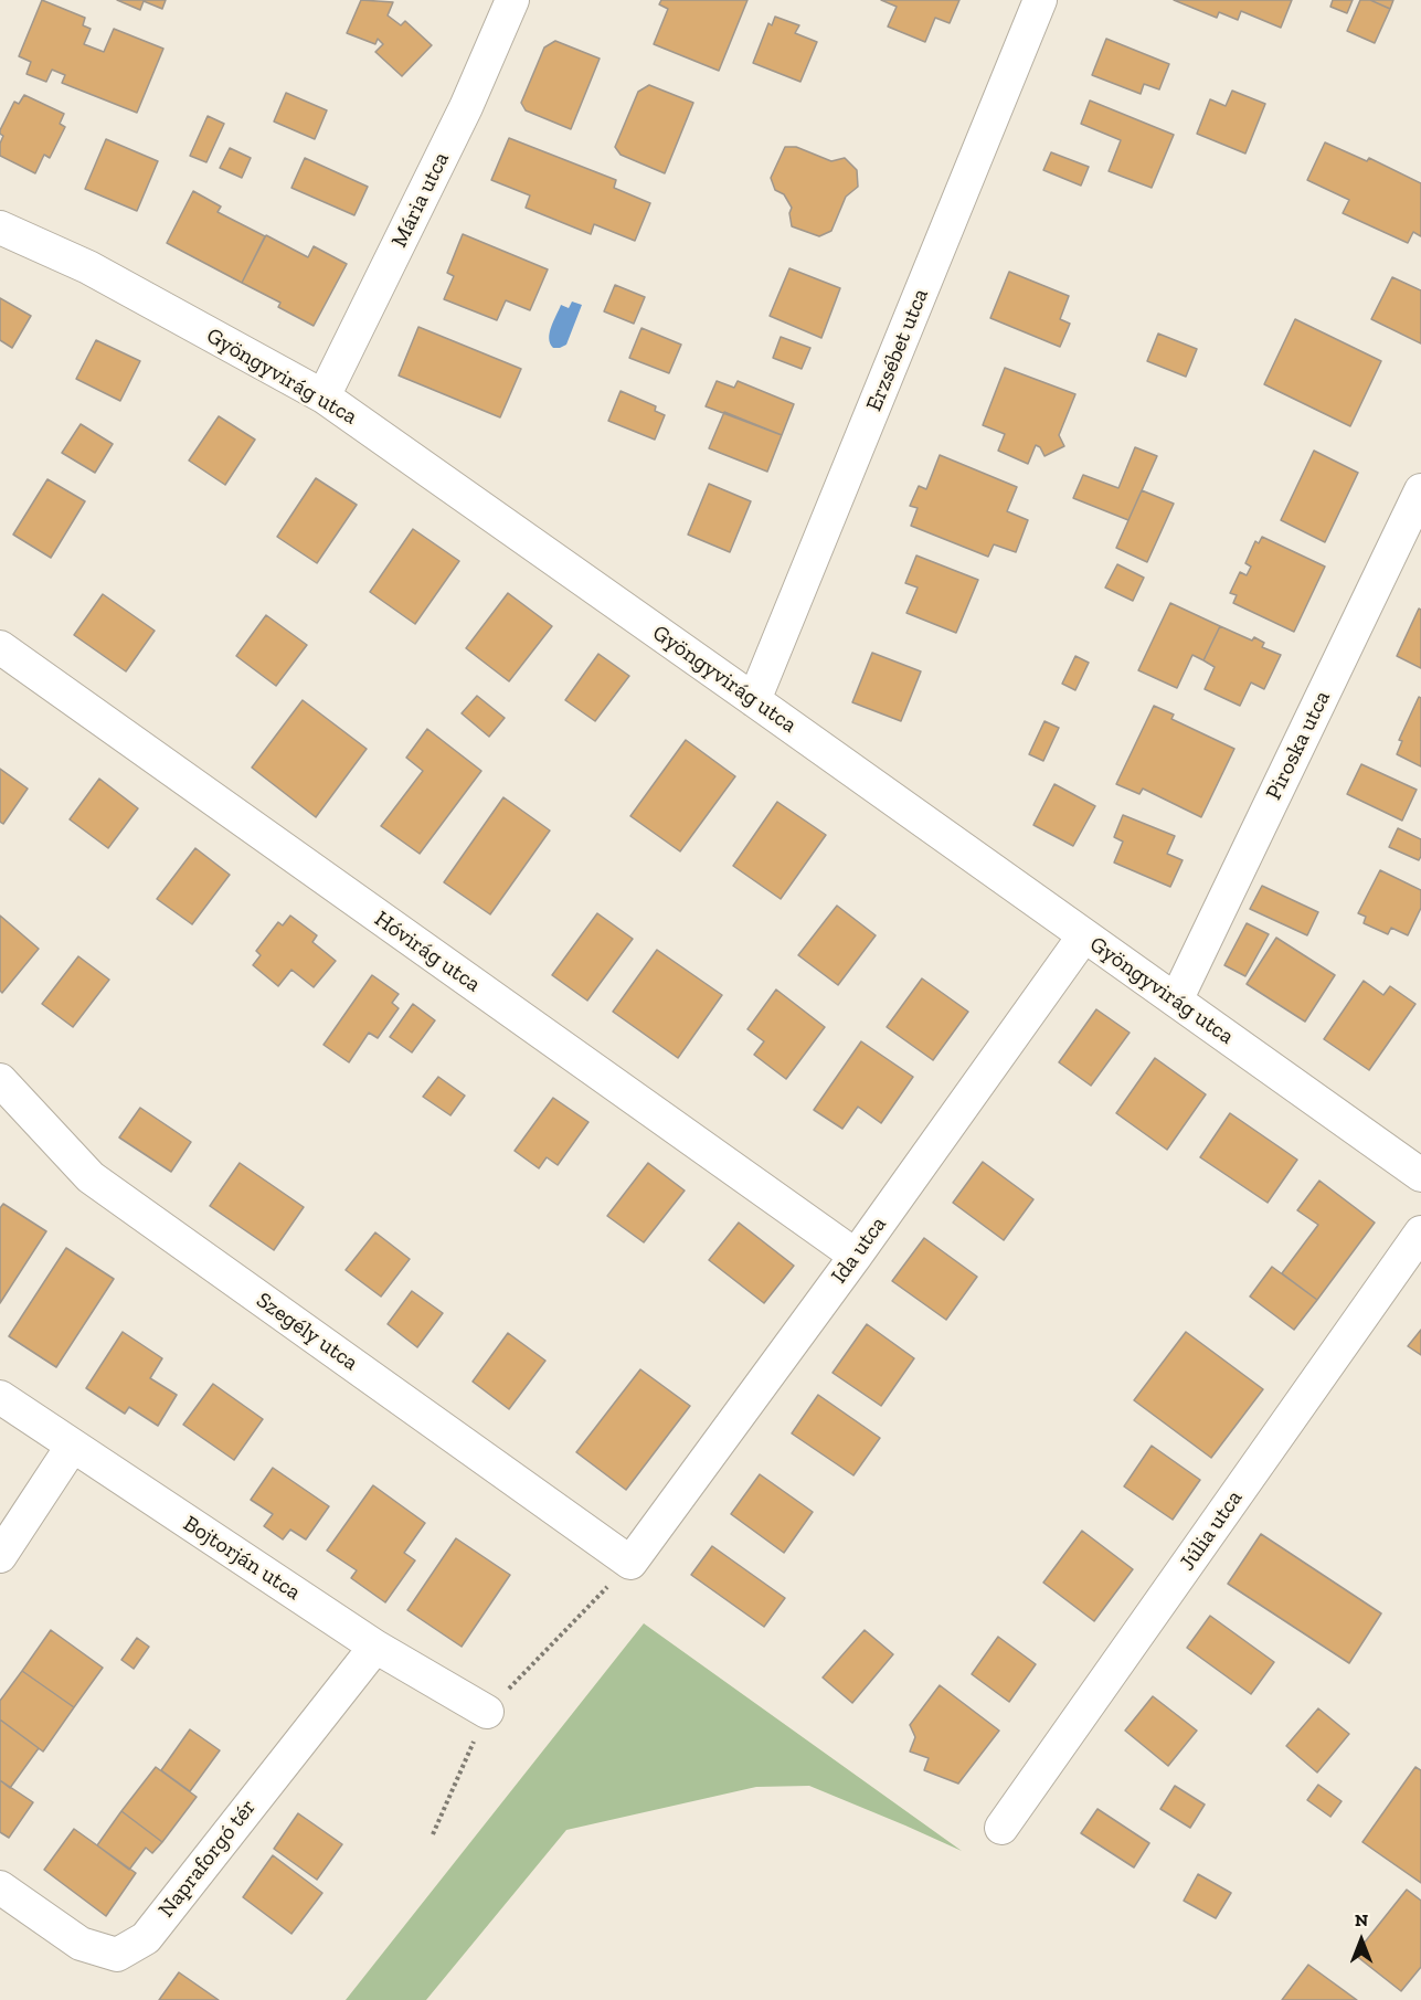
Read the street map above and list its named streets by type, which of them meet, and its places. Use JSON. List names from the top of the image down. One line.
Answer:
{"streets":{"street":["Mária utca","Erzsébet utca","Gyöngyvirág utca","Piroska utca","Hóvirág utca","Ida utca","Szegély utca","Júlia utca","Bojtorján utca","Napraforgó tér"]},"crossings":[["Mária utca","Gyöngyvirág utca"],["Erzsébet utca","Gyöngyvirág utca"],["Gyöngyvirág utca","Piroska utca"],["Gyöngyvirág utca","Ida utca"],["Hóvirág utca","Ida utca"],["Ida utca","Szegély utca"],["Bojtorján utca","Napraforgó tér"]],"north":"top"}
